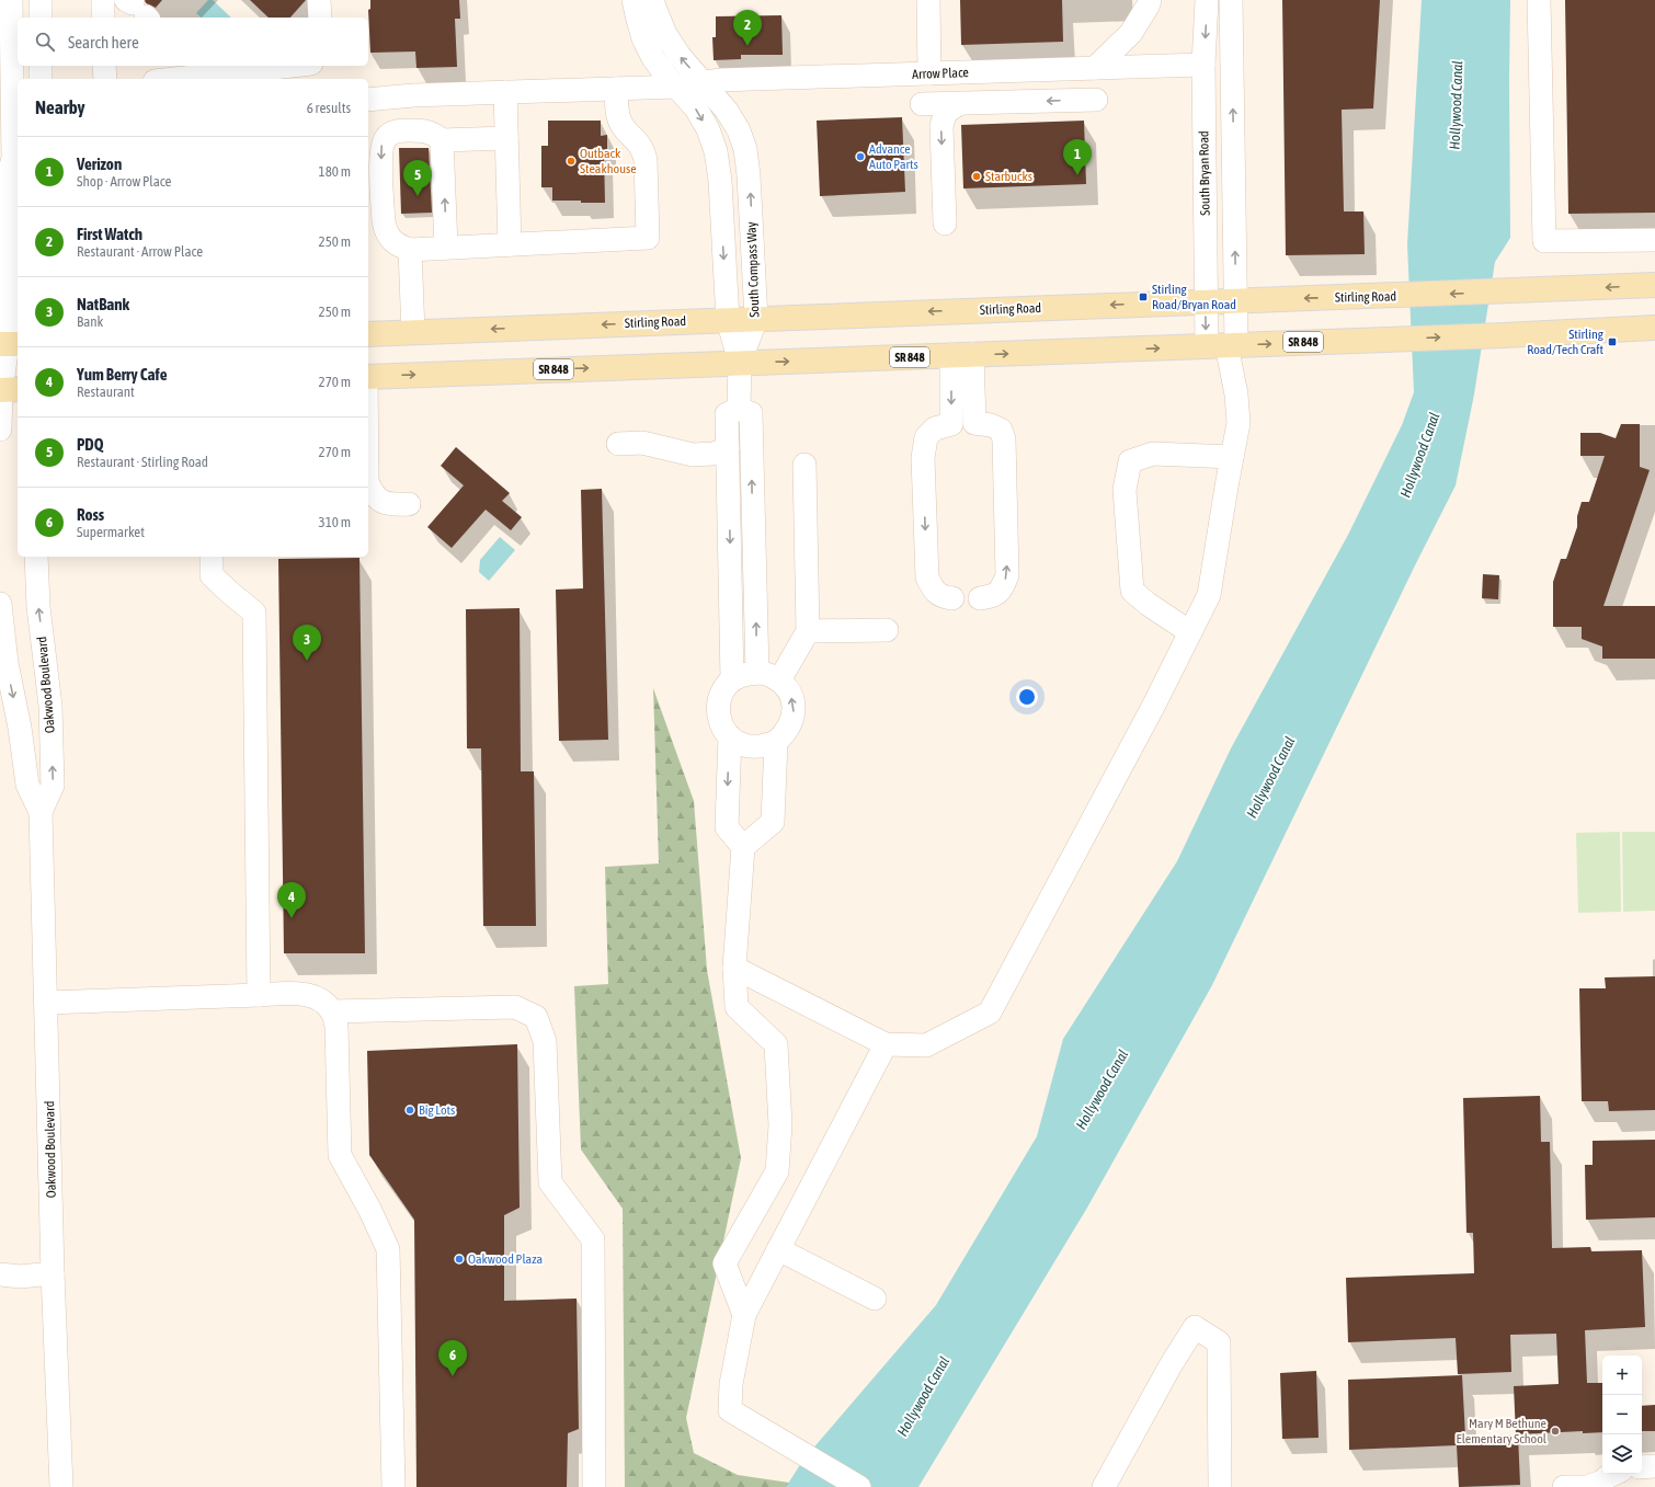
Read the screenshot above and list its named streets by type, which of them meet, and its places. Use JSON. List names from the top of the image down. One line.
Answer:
{"streets":{"main road":["Stirling Road","SR 848"],"street":["Arrow Place","South Bryan Road","South Compass Way","Oakwood Boulevard"]},"crossings":[["Arrow Place","South Bryan Road"],["Arrow Place","South Compass Way"],["South Bryan Road","Stirling Road"],["South Bryan Road","SR 848"],["South Compass Way","Stirling Road"],["South Compass Way","SR 848"]],"water":["Hollywood Canal"],"places":{"other":["Advance Auto Parts","Outback Steakhouse","Starbucks","Big Lots","Oakwood Plaza","Mary M Bethune Elementary School"],"transit":["Stirling Road/Bryan Road","Stirling Road/Tech Craft"]},"page":{"pins":["2","1","5","3","4","6"],"search":"Search here","heading":["Nearby","6 results"],"list":[{"mark":"1","name":"Verizon","note":"Shop · Arrow Place","value":"180 m"},{"mark":"2","name":"First Watch","note":"Restaurant · Arrow Place","value":"250 m"},{"mark":"3","name":"NatBank","note":"Bank","value":"250 m"},{"mark":"4","name":"Yum Berry Cafe","note":"Restaurant","value":"270 m"},{"mark":"5","name":"PDQ","note":"Restaurant · Stirling Road","value":"270 m"},{"mark":"6","name":"Ross","note":"Supermarket","value":"310 m"}],"map_buttons":["+","−"]}}
